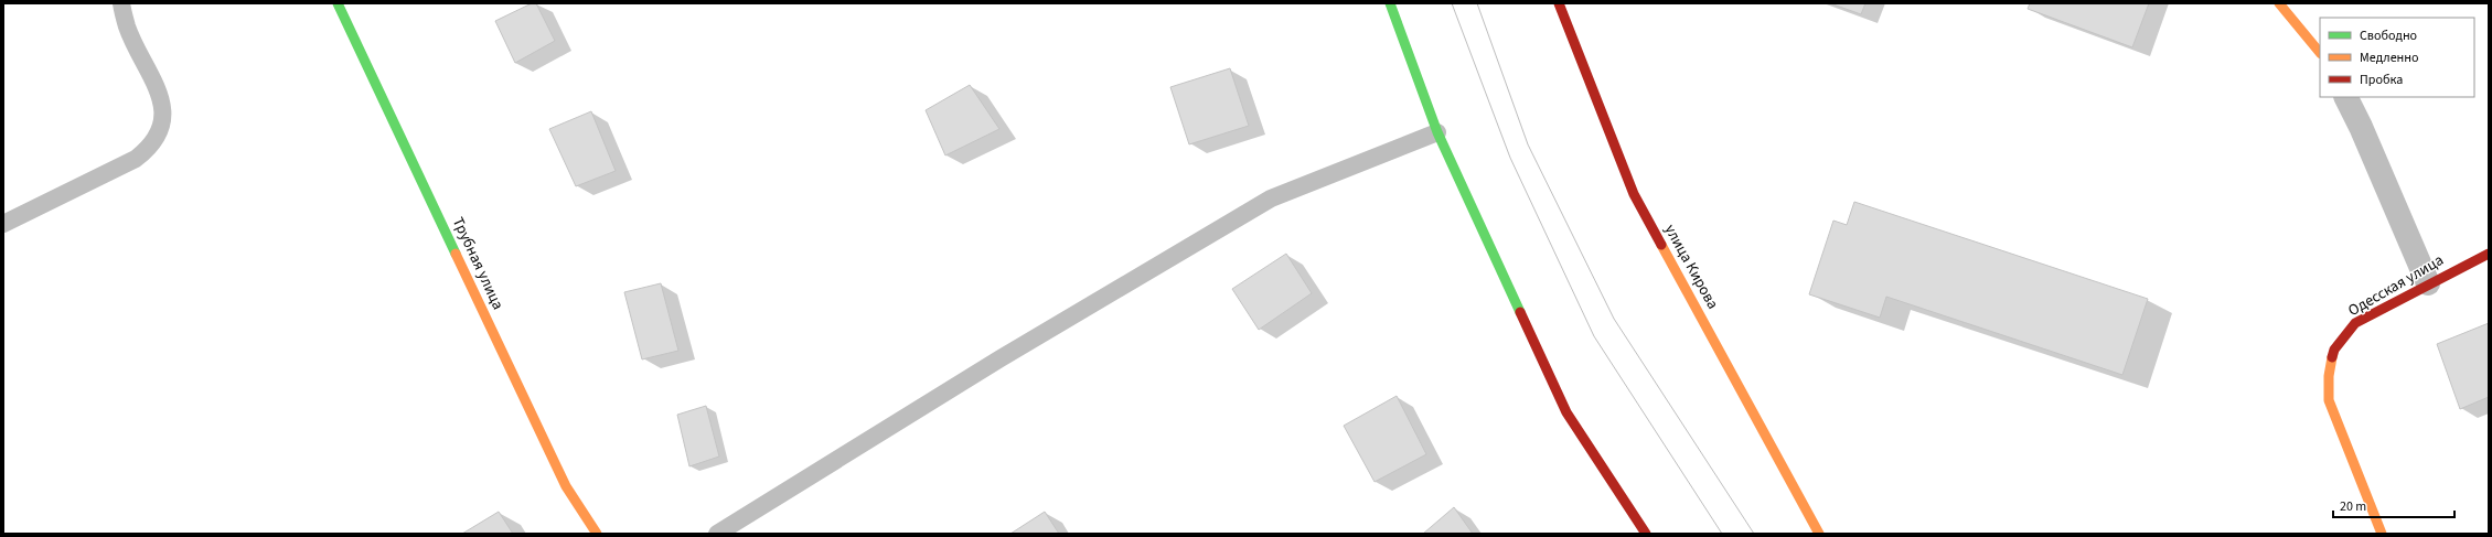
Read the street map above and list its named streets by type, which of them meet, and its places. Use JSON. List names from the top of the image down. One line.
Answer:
{"streets":{"main road":["Трубная улица","улица Кирова","Одесская улица"]},"legend":["Свободно","Медленно","Пробка"],"scale_bar":"20 m"}
